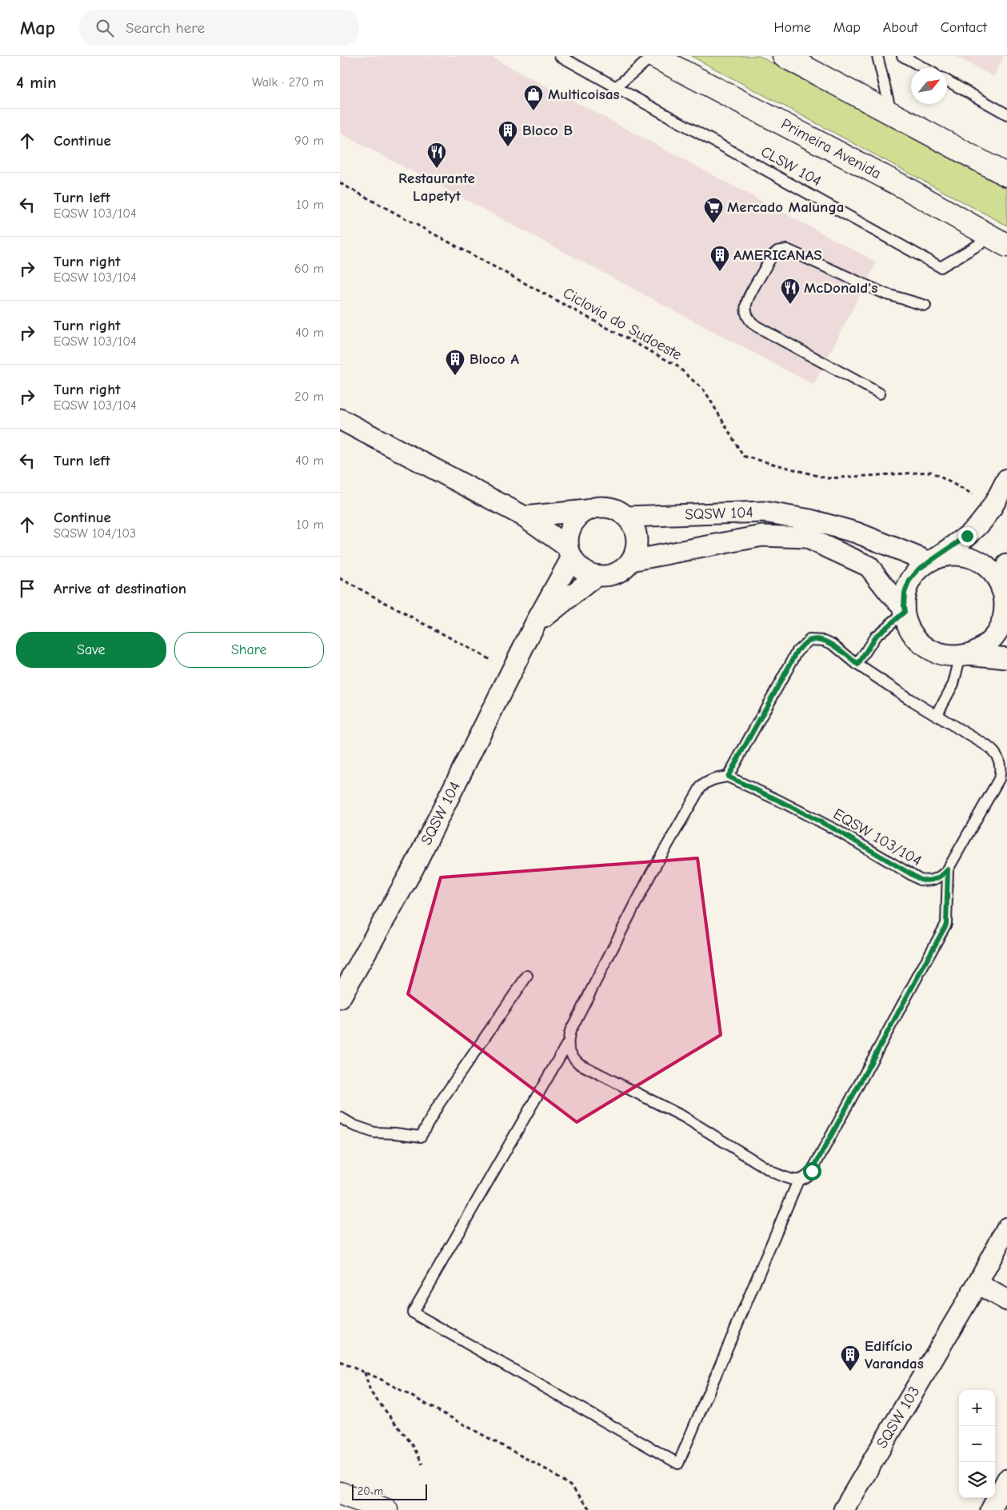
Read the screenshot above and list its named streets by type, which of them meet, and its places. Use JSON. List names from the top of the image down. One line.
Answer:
{"streets":{"main road":["Primeira Avenida"],"street":["SQSW 104","SQSW 103"],"lane":["CLSW 104","EQSW 103/104"],"path":["Ciclovia do Sudoeste"]},"crossings":[["Primeira Avenida","CLSW 104"]],"places":{"shop":["Multicoisas"],"building":["Bloco B","AMERICANAS","Bloco A","Edifício Varandas"],"restaurant":["Restaurante Lapetyt","McDonald's"],"supermarket":["Mercado Malunga"]},"scale_bar":"20 m","north":"top right","page":{"header":"Map","search":"Search here","nav":["Home","Map","About","Contact"],"heading":["4 min","Walk · 270 m"],"list":[["Continue","90 m"],["Turn left","EQSW 103/104","10 m"],["Turn right","EQSW 103/104","60 m"],["Turn right","EQSW 103/104","40 m"],["Turn right","EQSW 103/104","20 m"],["Turn left","40 m"],["Continue","SQSW 104/103","10 m"],"Arrive at destination"],"buttons":["Save","Share"],"map_buttons":["+","−"],"scale":"20 m"}}
